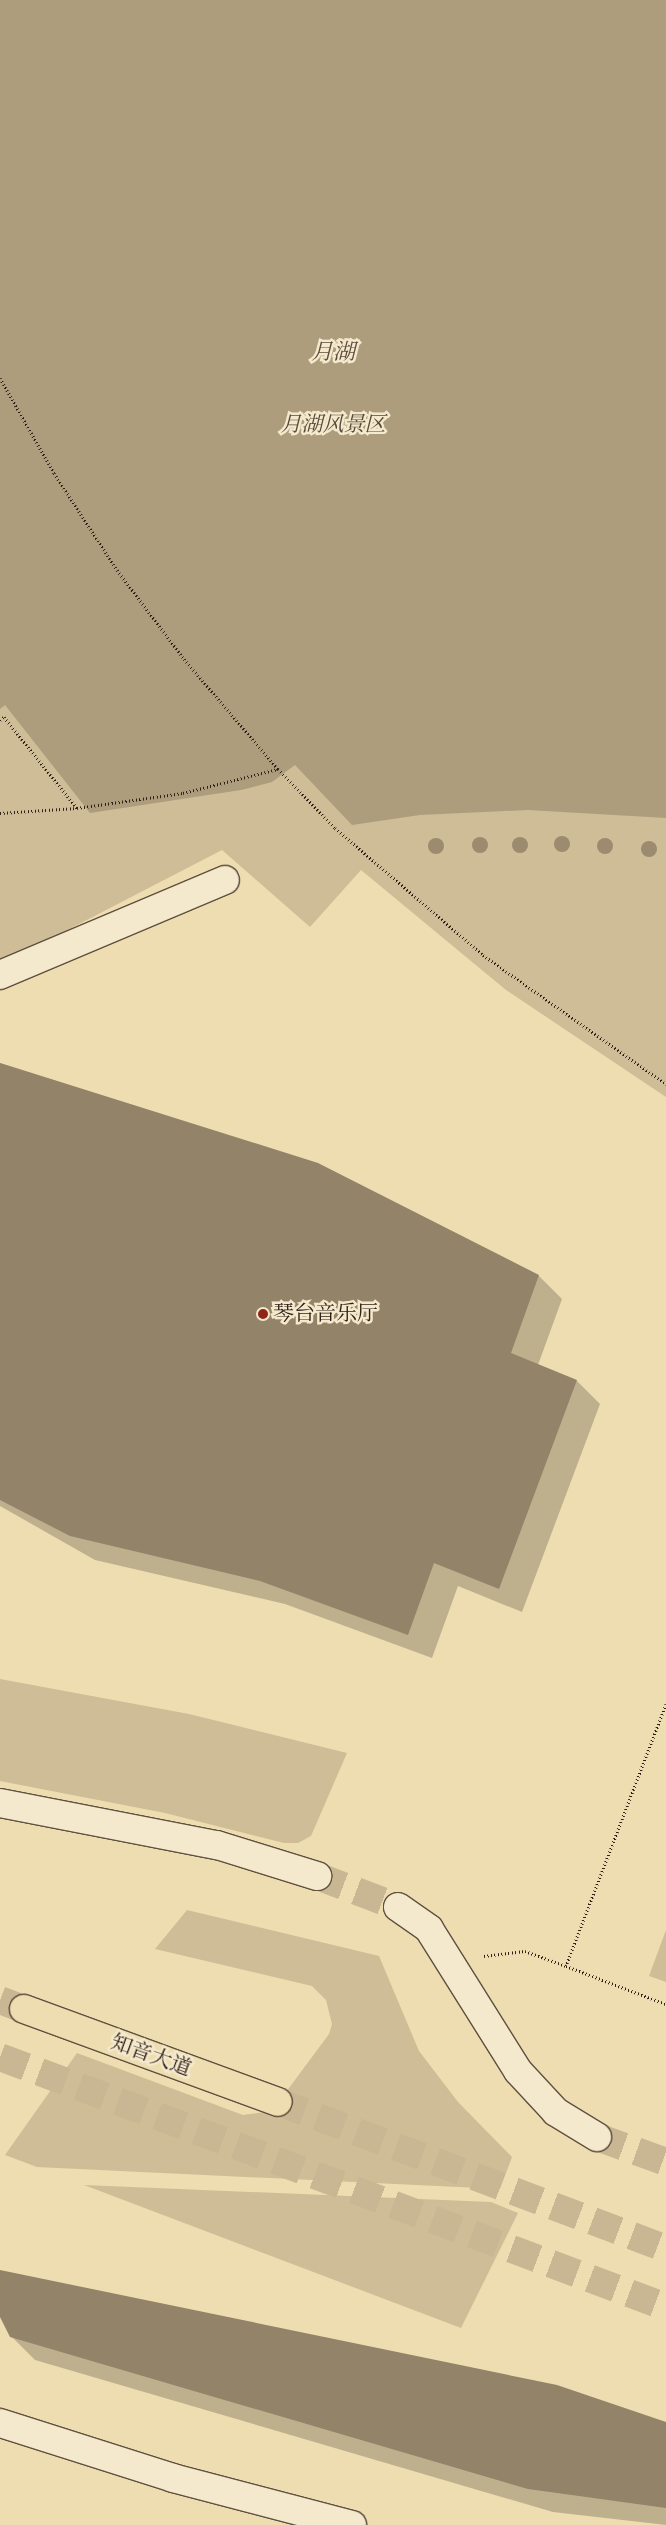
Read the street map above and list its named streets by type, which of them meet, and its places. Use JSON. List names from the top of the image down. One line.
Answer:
{"streets":{"main road":["知音大道"]},"water":["月湖"],"parks":["月湖风景区"],"places":["琴台音乐厅"]}
